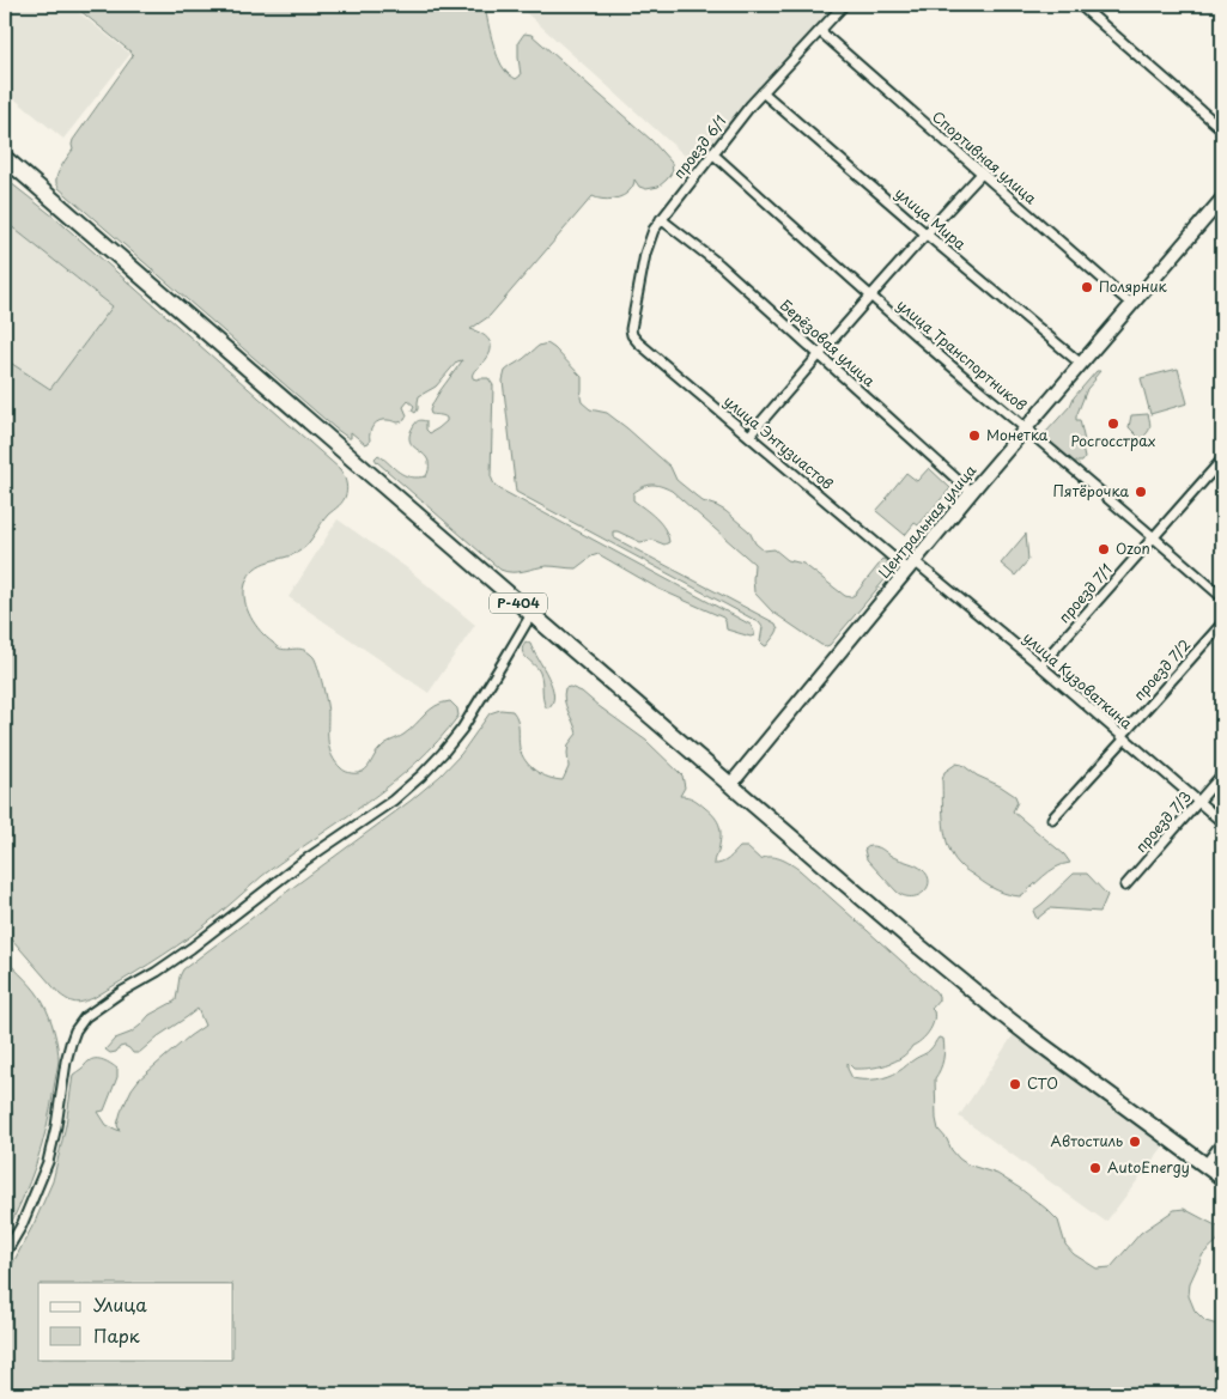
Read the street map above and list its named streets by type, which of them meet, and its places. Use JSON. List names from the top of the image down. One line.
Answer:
{"streets":{"highway":["Р-404"],"street":["проезд 6/1","Спортивная улица","улица Мира","Берёзовая улица","улица Транспортников","улица Энтузиастов","Центральная улица","проезд 7/1","проезд 7/2","улица Кузоваткина","проезд 7/3"]},"crossings":[["проезд 6/1","Спортивная улица"],["проезд 6/1","улица Мира"],["проезд 6/1","Берёзовая улица"],["проезд 6/1","улица Транспортников"],["проезд 6/1","улица Энтузиастов"],["Спортивная улица","Центральная улица"],["улица Мира","Центральная улица"],["Берёзовая улица","Центральная улица"],["улица Транспортников","Центральная улица"],["улица Транспортников","проезд 7/1"],["улица Энтузиастов","Центральная улица"],["улица Энтузиастов","улица Кузоваткина"],["Центральная улица","Р-404"],["Центральная улица","улица Кузоваткина"],["проезд 7/1","улица Кузоваткина"],["проезд 7/2","улица Кузоваткина"],["улица Кузоваткина","проезд 7/3"]],"places":["Полярник","Росгосстрах","Монетка","Пятёрочка","Ozon","СТО","Автостиль","AutoEnergy"],"legend":["Улица","Парк"]}
